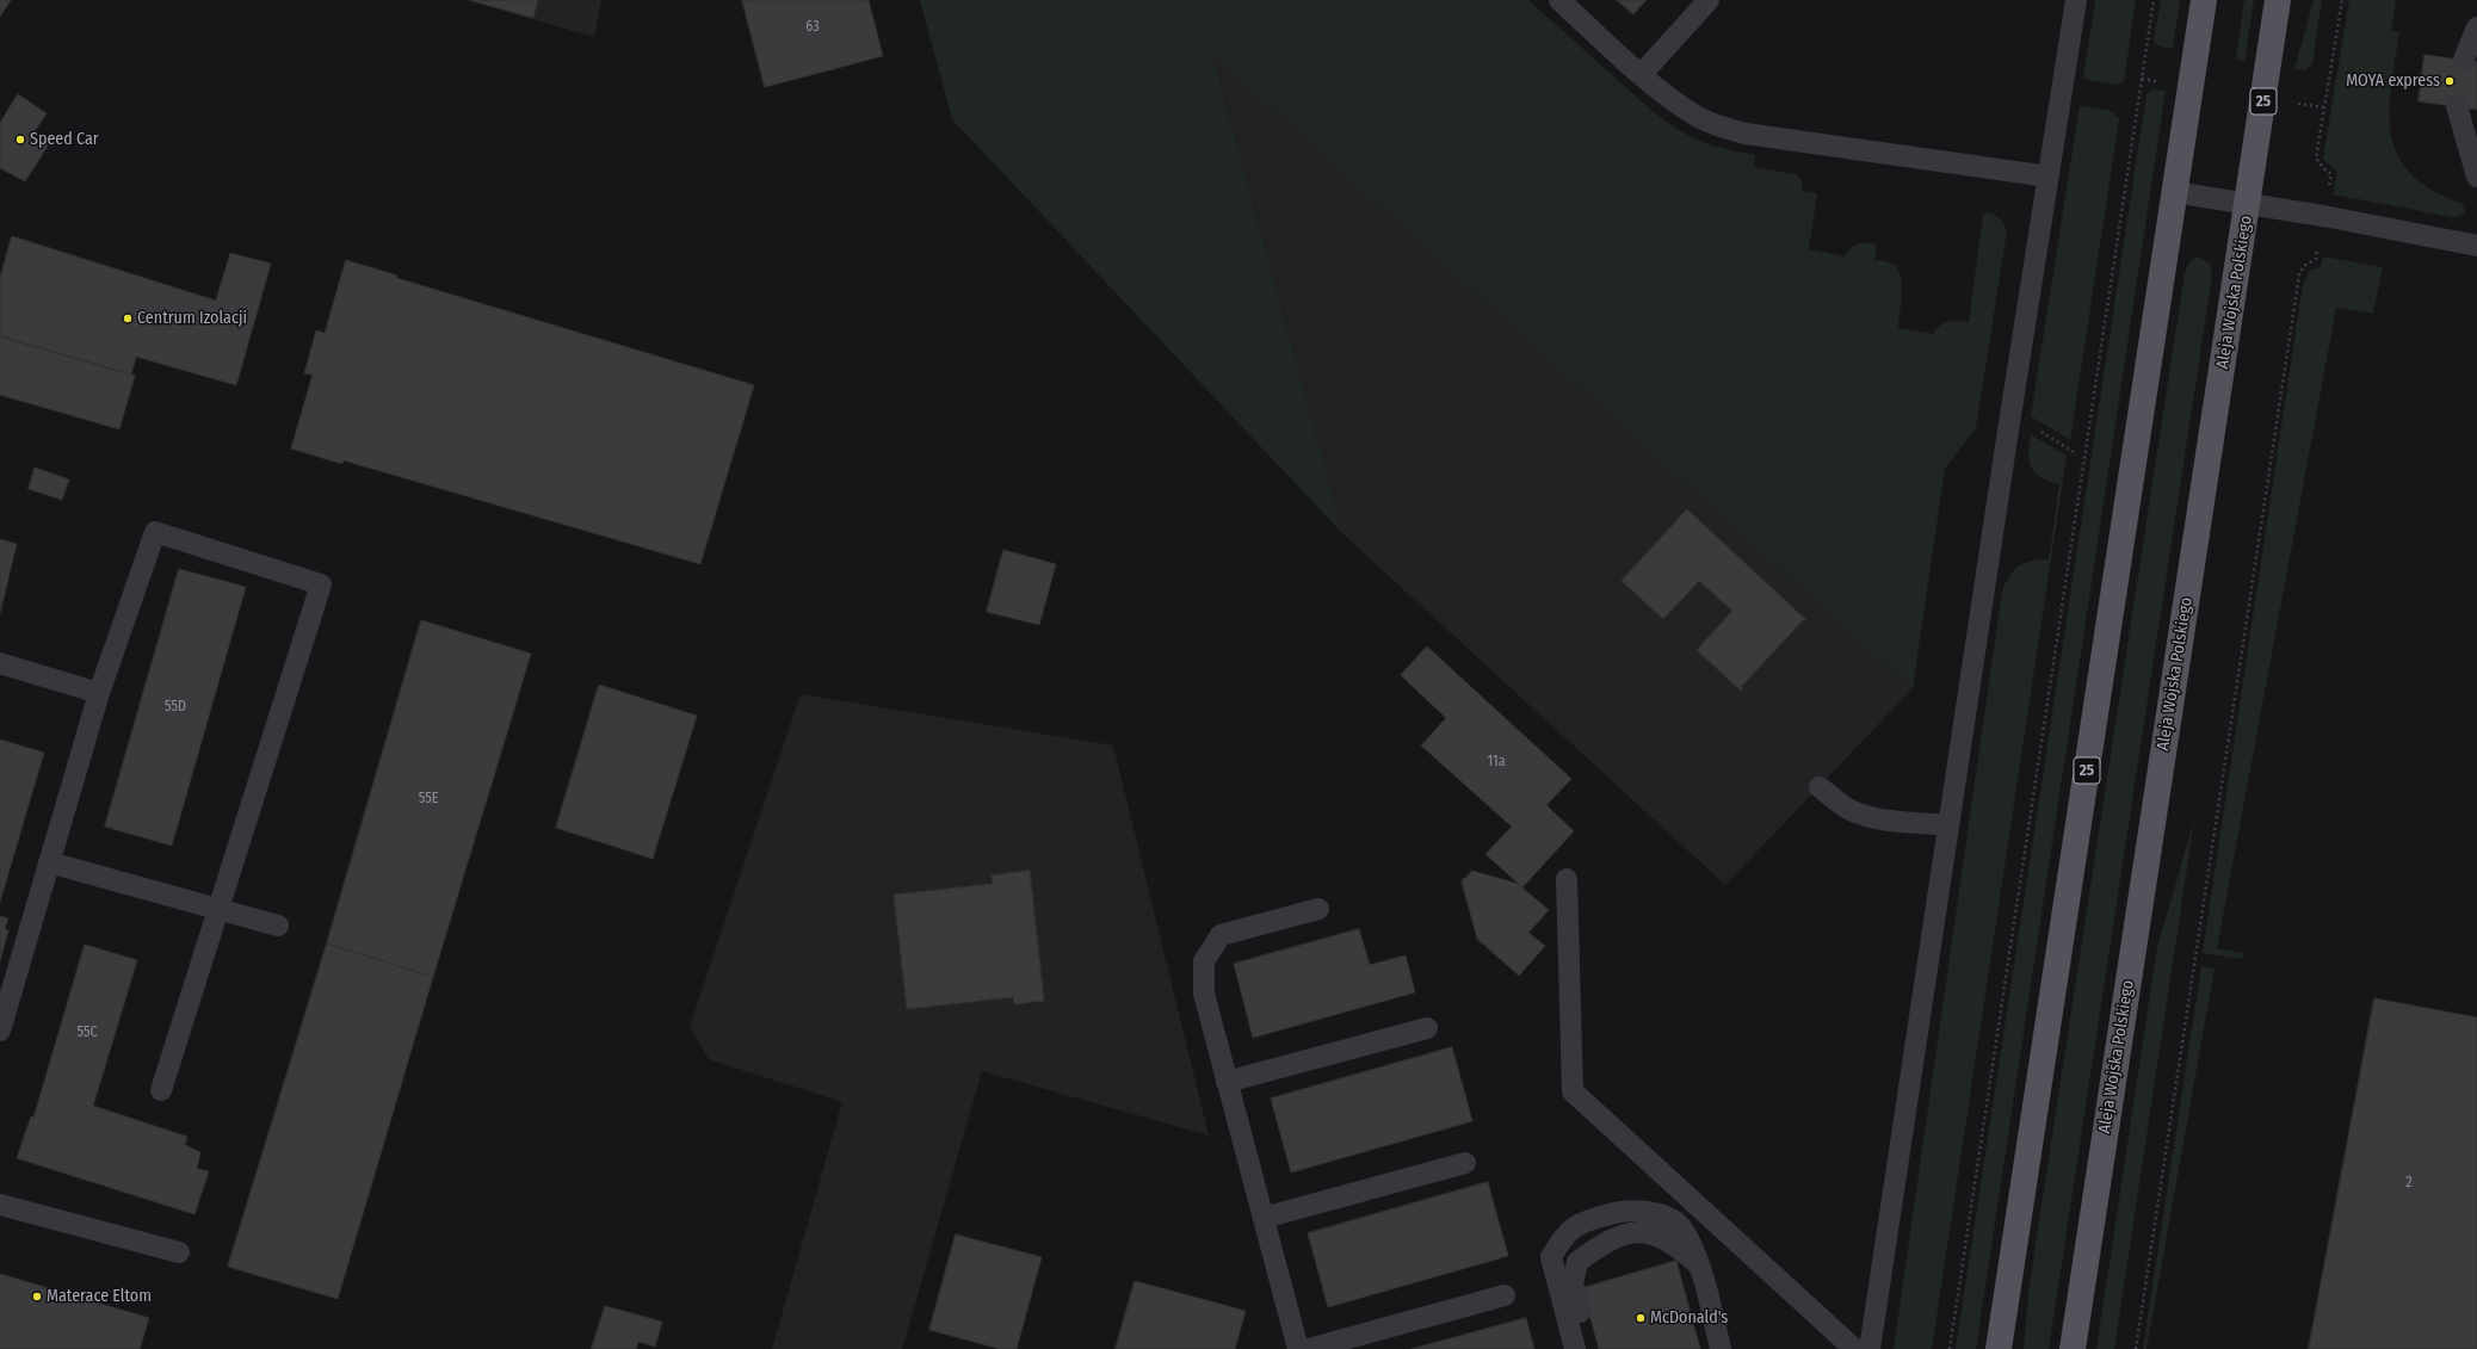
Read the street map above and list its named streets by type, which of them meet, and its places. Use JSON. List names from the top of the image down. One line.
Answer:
{"streets":{"main road":["25","Aleja Wojska Polskiego"]},"places":["MOYA express","Speed Car","Centrum Izolacji","Materace Eltom","McDonald's"],"house_numbers":["63","55D","11a","55E","55C","2"]}
